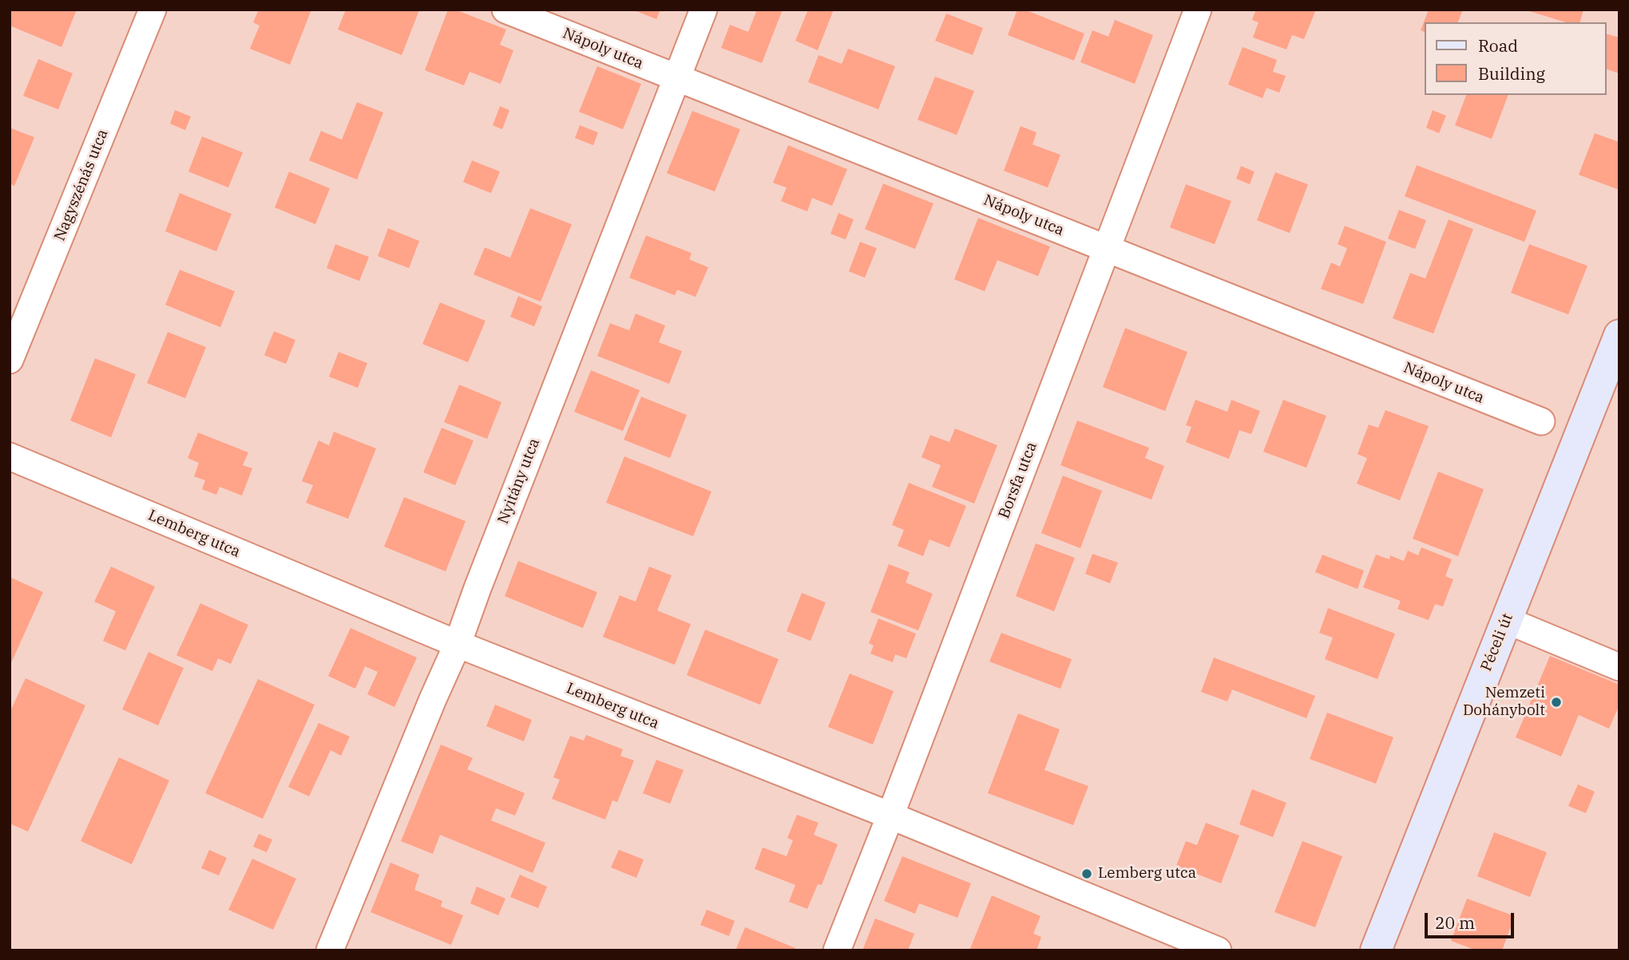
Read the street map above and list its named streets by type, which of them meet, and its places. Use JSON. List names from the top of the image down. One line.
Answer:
{"streets":{"main road":["Péceli út"],"street":["Nápoly utca","Nagyszénás utca","Borsfa utca","Nyitány utca","Lemberg utca"]},"crossings":[["Nápoly utca","Borsfa utca"],["Nápoly utca","Nyitány utca"],["Borsfa utca","Lemberg utca"],["Nyitány utca","Lemberg utca"]],"places":["Nemzeti Dohánybolt","Lemberg utca"],"legend":["Road","Building"],"scale_bar":"20 m"}
